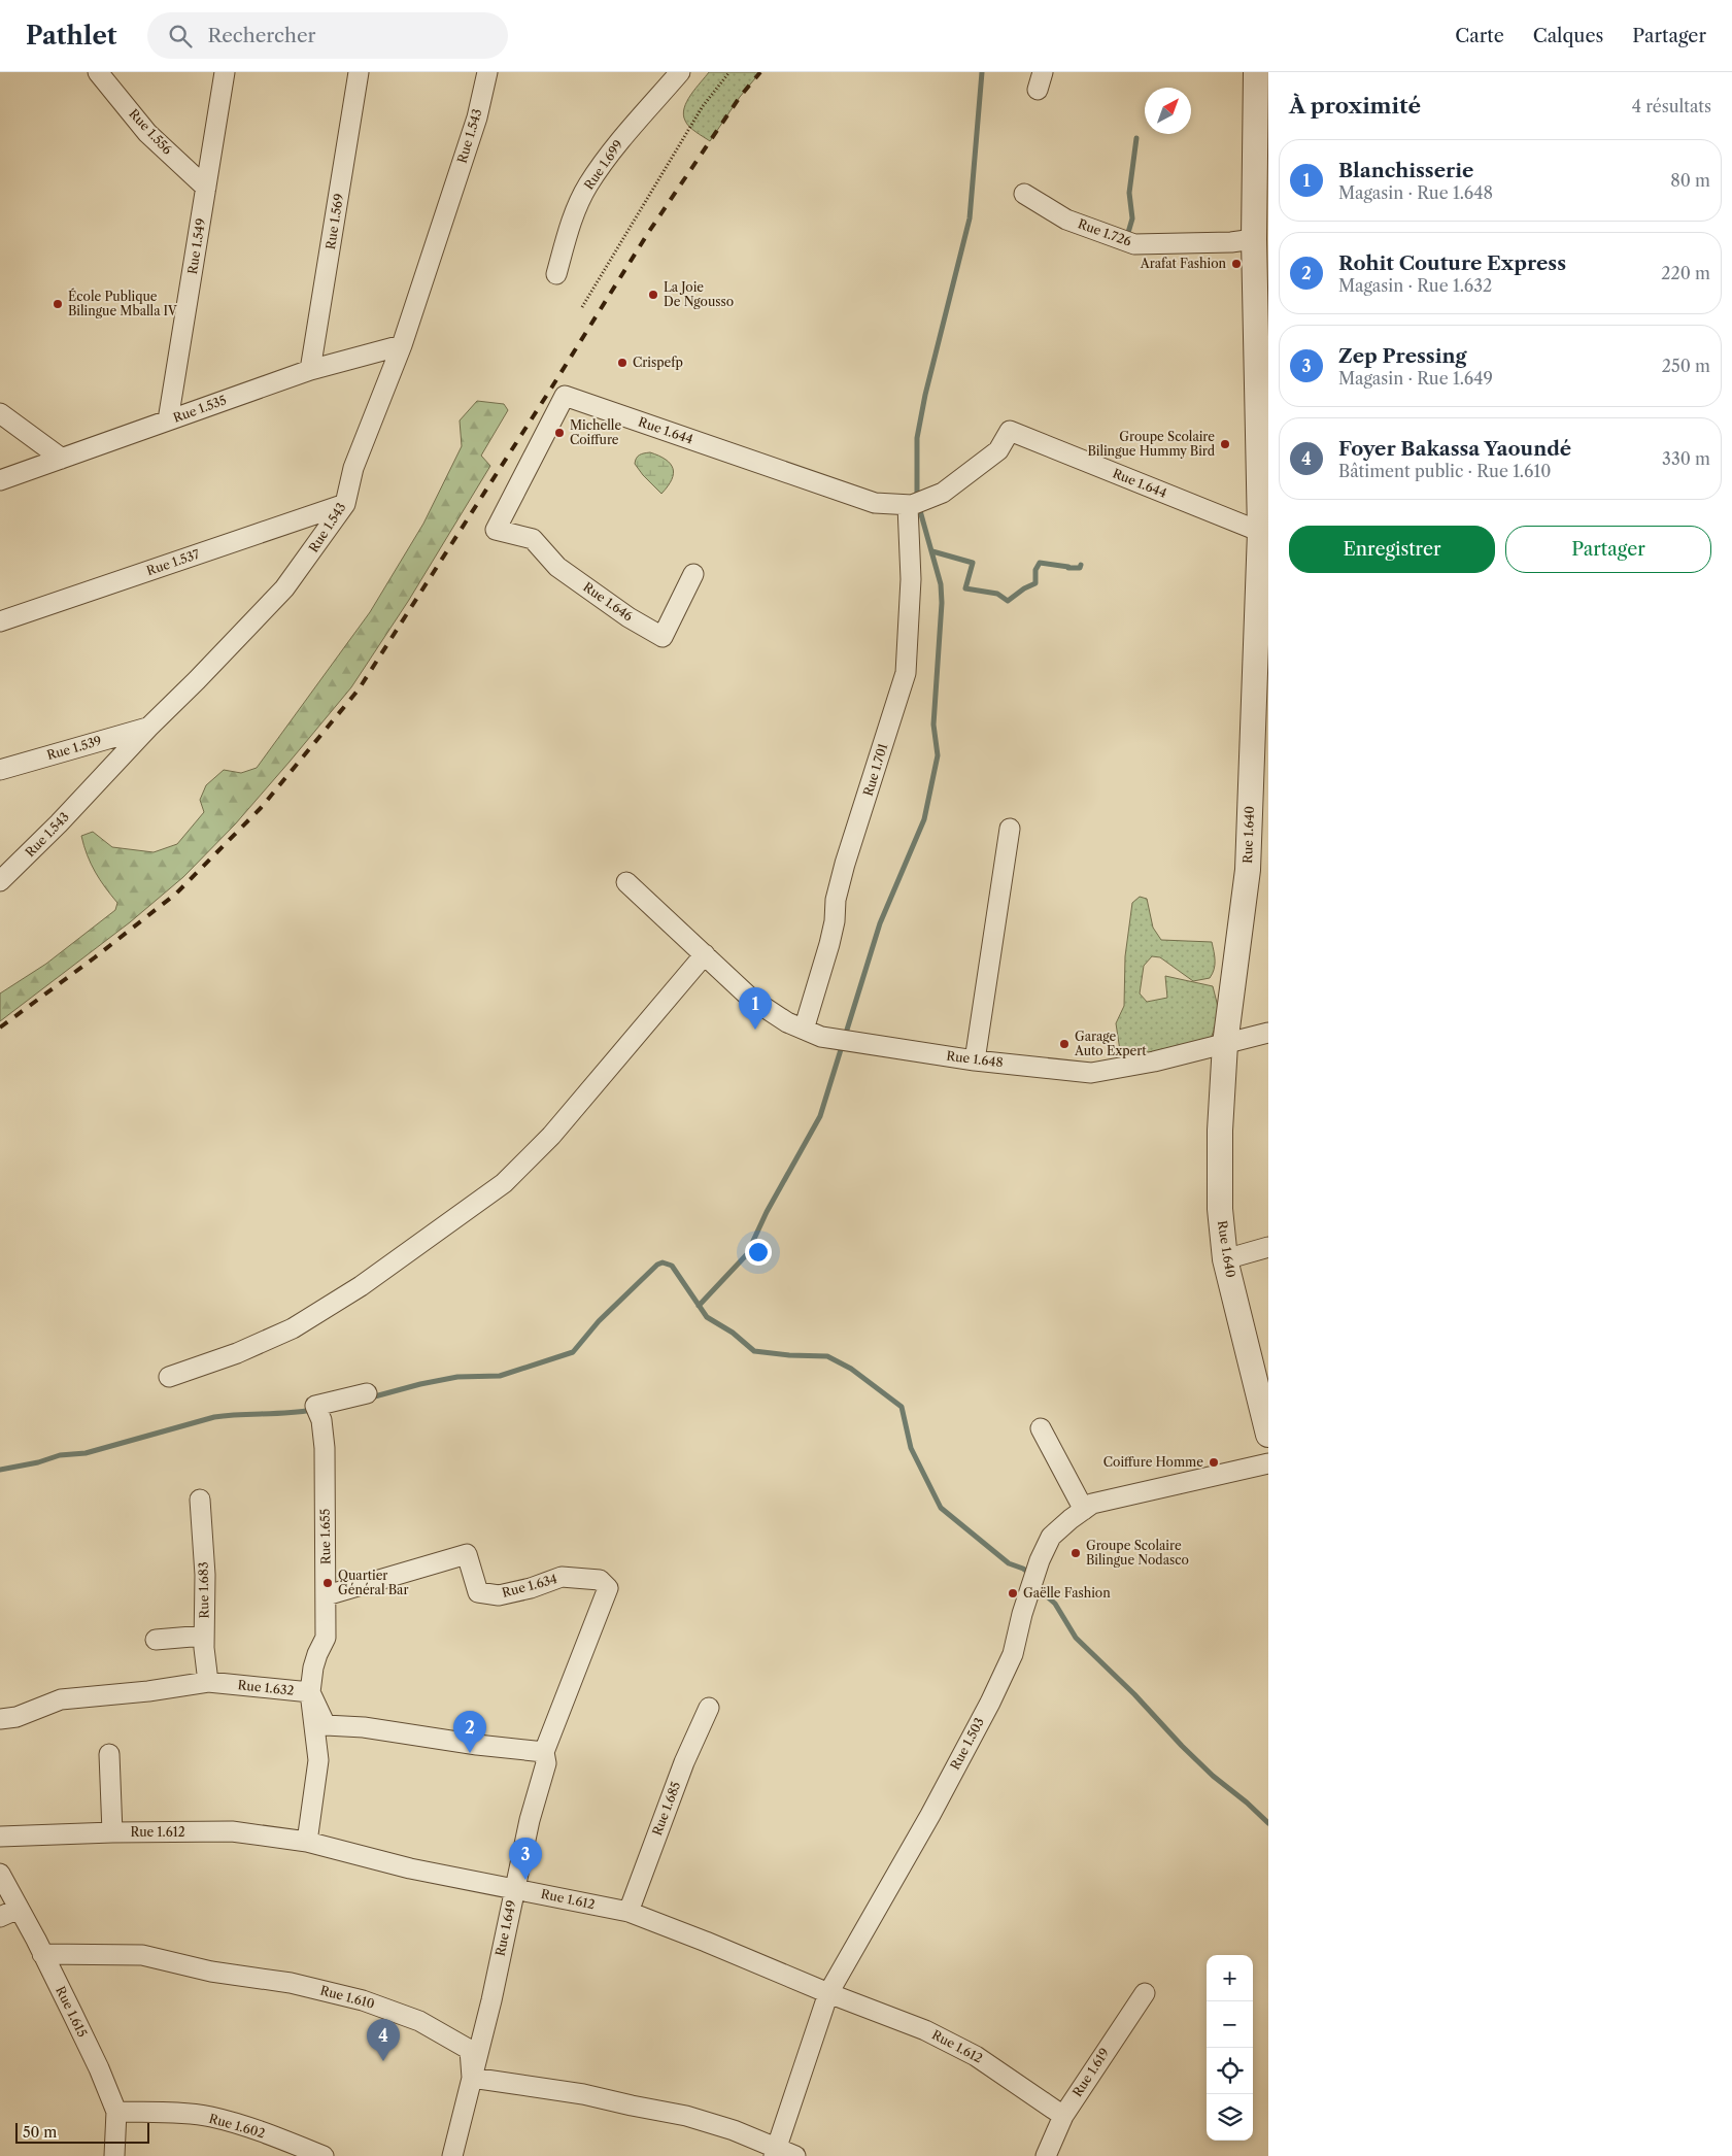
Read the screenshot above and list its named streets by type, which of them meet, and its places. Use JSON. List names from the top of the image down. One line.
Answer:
{"streets":{"street":["Rue 1.556","Rue 1.543","Rue 1.699","Rue 1.569","Rue 1.726","Rue 1.549","Rue 1.535","Rue 1.644","Rue 1.537","Rue 1.646","Rue 1.539","Rue 1.701","Rue 1.640","Rue 1.648","Rue 1.655","Rue 1.634","Rue 1.683","Rue 1.632","Rue 1.503","Rue 1.685","Rue 1.612","Rue 1.649","Rue 1.610","Rue 1.615","Rue 1.619","Rue 1.602"]},"crossings":[["Rue 1.556","Rue 1.549"],["Rue 1.543","Rue 1.535"],["Rue 1.543","Rue 1.537"],["Rue 1.543","Rue 1.539"],["Rue 1.569","Rue 1.535"],["Rue 1.726","Rue 1.640"],["Rue 1.549","Rue 1.535"],["Rue 1.644","Rue 1.646"],["Rue 1.644","Rue 1.701"],["Rue 1.644","Rue 1.640"],["Rue 1.701","Rue 1.648"],["Rue 1.640","Rue 1.648"],["Rue 1.655","Rue 1.634"],["Rue 1.655","Rue 1.632"],["Rue 1.655","Rue 1.612"],["Rue 1.634","Rue 1.649"],["Rue 1.683","Rue 1.632"],["Rue 1.632","Rue 1.649"],["Rue 1.503","Rue 1.612"],["Rue 1.685","Rue 1.612"],["Rue 1.612","Rue 1.649"],["Rue 1.612","Rue 1.619"],["Rue 1.649","Rue 1.610"],["Rue 1.610","Rue 1.615"],["Rue 1.615","Rue 1.602"]],"places":["Arafat Fashion","La Joie De Ngousso","École Publique Bilingue Mballa IV","Crispefp","Michelle Coiffure","Groupe Scolaire Bilingue Hummy Bird","Garage Auto Expert","Coiffure Homme","Groupe Scolaire Bilingue Nodasco","Quartier Général Bar","Gaëlle Fashion"],"scale_bar":"50 m","north":"top right","page":{"header":"Pathlet","search":"Rechercher","nav":["Carte","Calques","Partager"],"heading":["À proximité","4 résultats"],"list":[{"mark":"1","name":"Blanchisserie","note":"Magasin · Rue 1.648","value":"80 m"},{"mark":"2","name":"Rohit Couture Express","note":"Magasin · Rue 1.632","value":"220 m"},{"mark":"3","name":"Zep Pressing","note":"Magasin · Rue 1.649","value":"250 m"},{"mark":"4","name":"Foyer Bakassa Yaoundé","note":"Bâtiment public · Rue 1.610","value":"330 m"}],"buttons":["Enregistrer","Partager"],"pins":["1","2","3","4"],"map_buttons":["+","−"],"scale":"50 m"}}
